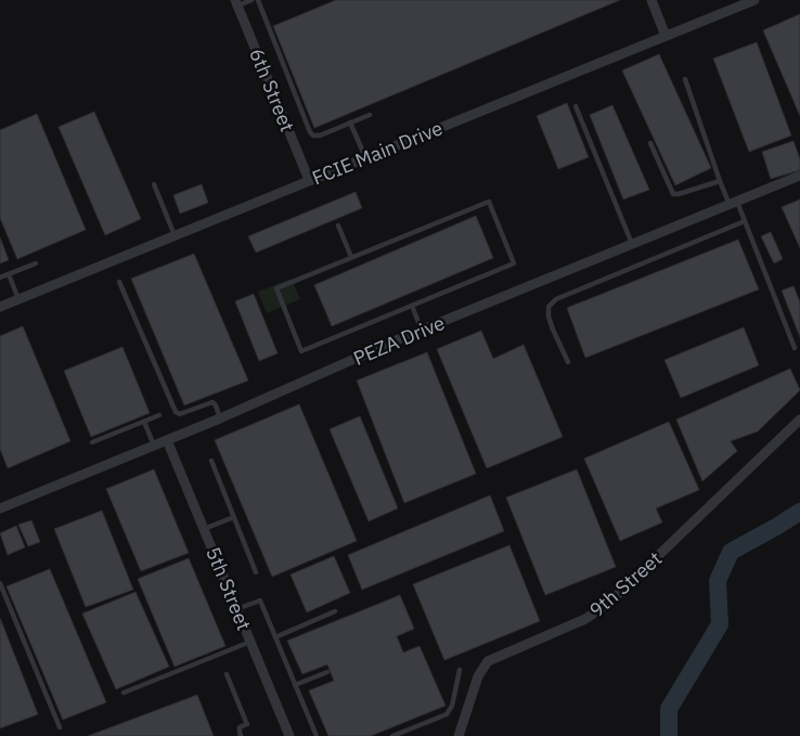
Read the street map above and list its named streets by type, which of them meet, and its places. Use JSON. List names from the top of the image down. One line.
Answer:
{"streets":{"street":["6th Street","FCIE Main Drive","PEZA Drive","9th Street","5th Street"]},"crossings":[["6th Street","FCIE Main Drive"],["PEZA Drive","5th Street"]]}
